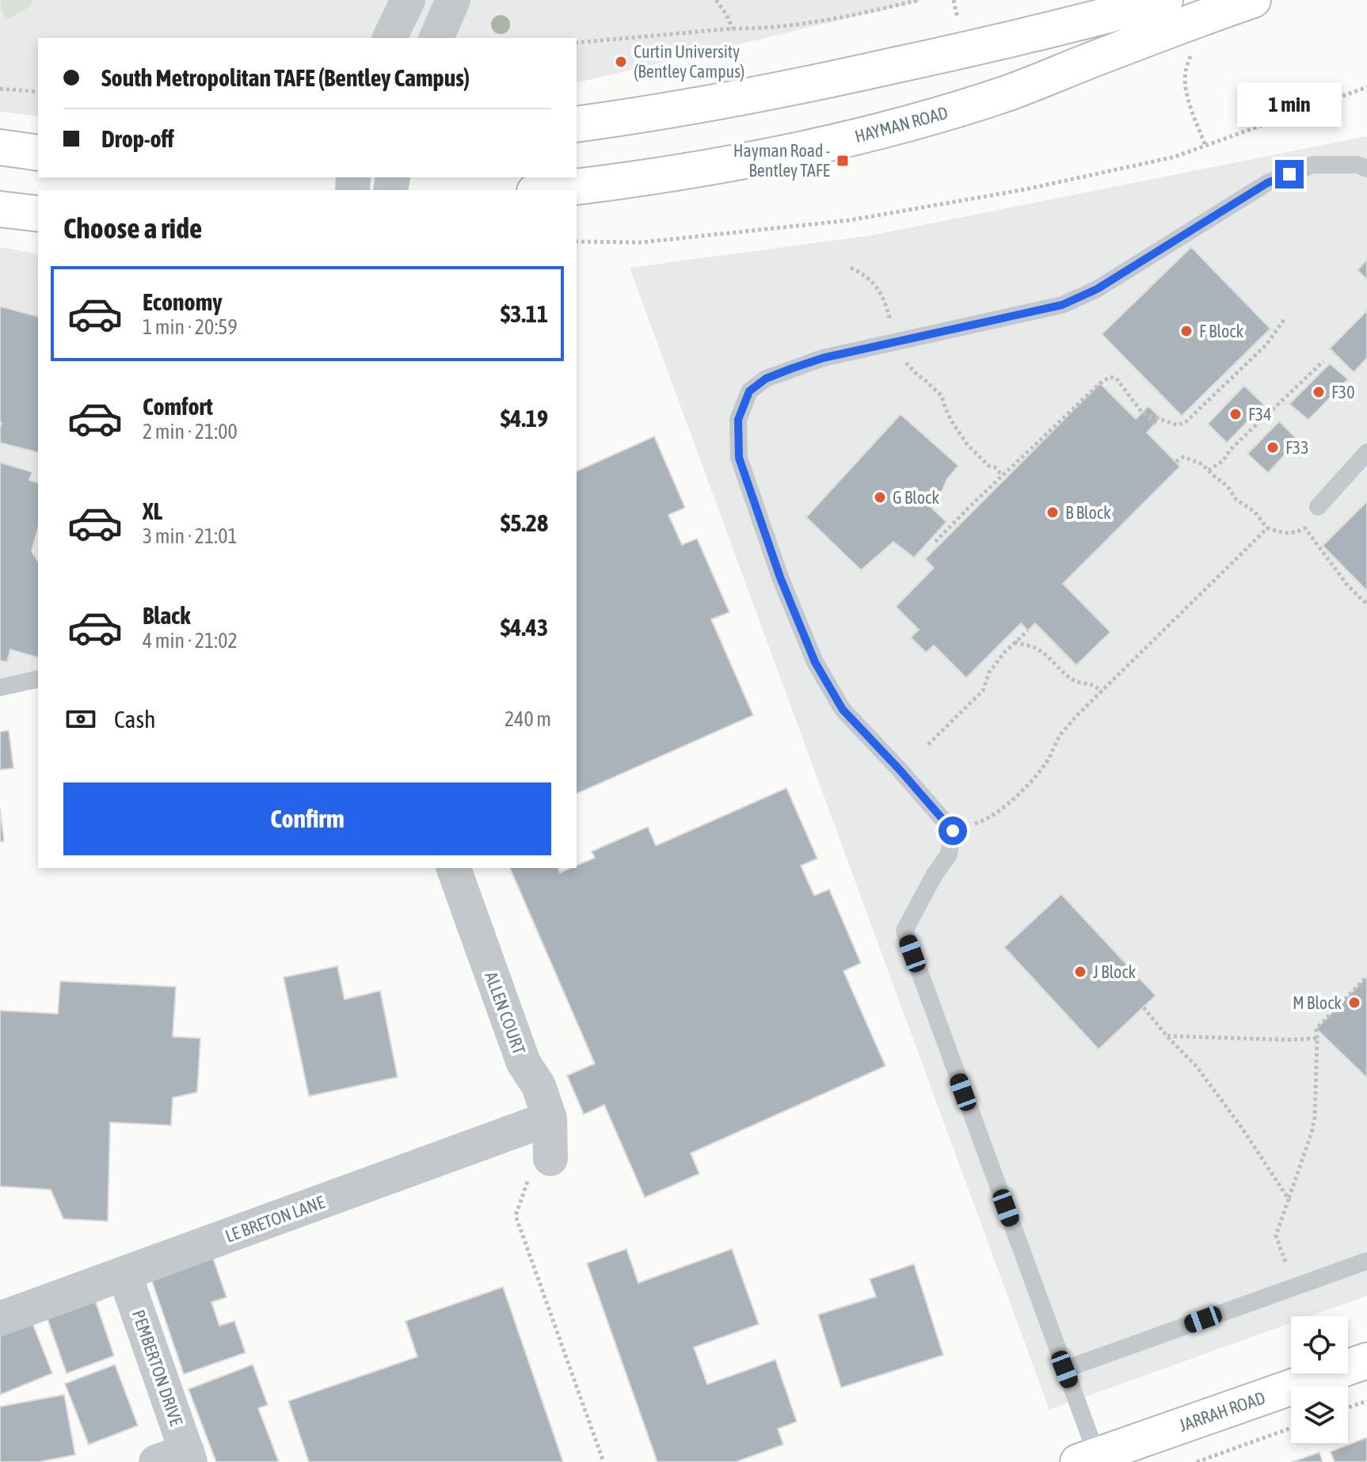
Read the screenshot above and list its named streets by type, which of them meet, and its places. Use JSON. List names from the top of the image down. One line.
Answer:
{"streets":{"main road":["HAYMAN ROAD","JARRAH ROAD"],"street":["ALLEN COURT","LE BRETON LANE","PEMBERTON DRIVE"]},"crossings":[["ALLEN COURT","LE BRETON LANE"],["LE BRETON LANE","PEMBERTON DRIVE"]],"places":{"other":["Curtin University (Bentley Campus)","F Block","F30","F34","F33","G Block","B Block","J Block","M Block"],"transit":["Hayman Road - Bentley TAFE"]},"page":{"banner":["South Metropolitan TAFE (Bentley Campus)","Drop-off"],"bubble":"1 min","heading":"Choose a ride","list":[{"name":"Economy","note":"1 min · 20:59","value":"$3.11"},{"name":"Comfort","note":"2 min · 21:00","value":"$4.19"},{"name":"XL","note":"3 min · 21:01","value":"$5.28"},{"name":"Black","note":"4 min · 21:02","value":"$4.43"}],"pay":["Cash","240 m"],"buttons":"Confirm"}}
